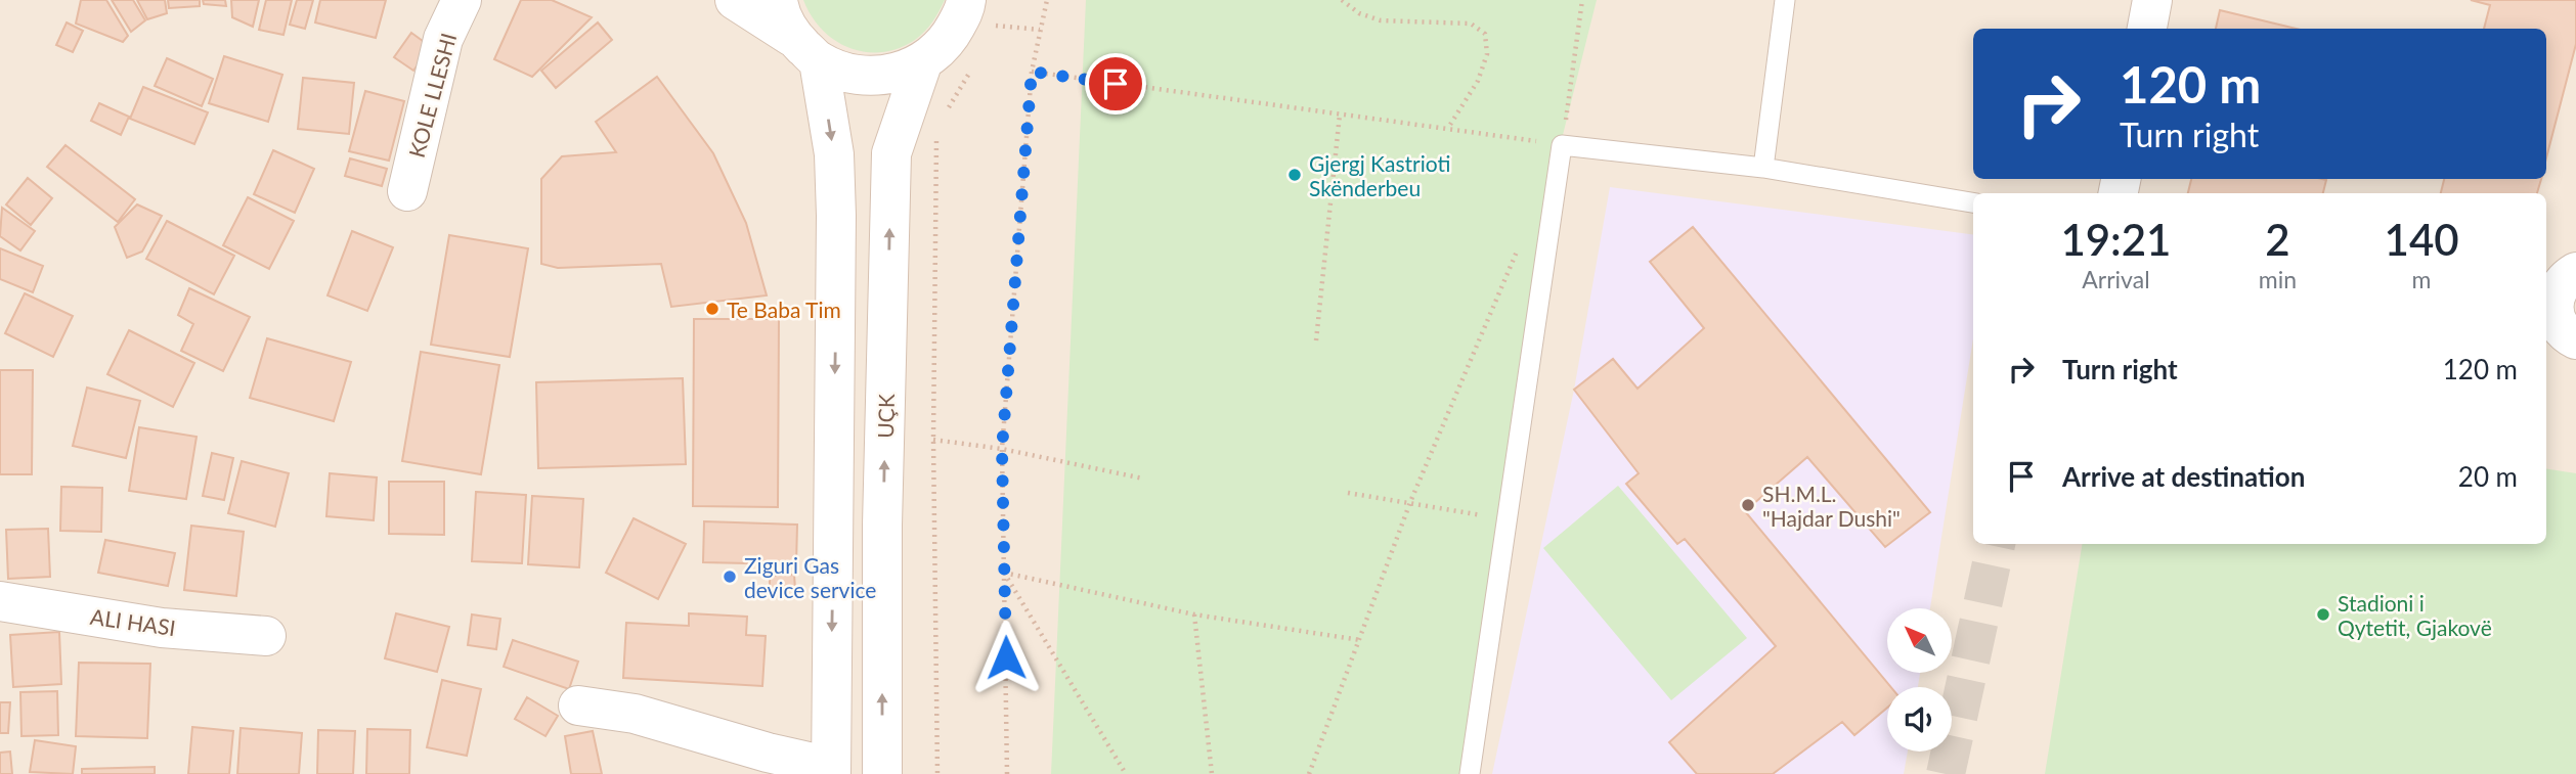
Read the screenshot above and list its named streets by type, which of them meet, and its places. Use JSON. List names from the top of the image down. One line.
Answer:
{"streets":{"street":["KOLE LLESHI","UÇK","ALI HASI"]},"places":["Gjergj Kastrioti Skënderbeu","Te Baba Tim","SH.M.L. \"Hajdar Dushi\"","Ziguri Gas device service","Stadioni i Qytetit, Gjakovë"],"north":"top left","page":{"turn":["120 m","Turn right"],"eta":["19:21","Arrival","2","min","140","m"],"list":[{"name":"Turn right","value":"120 m"},{"name":"Arrive at destination","value":"20 m"}]}}
